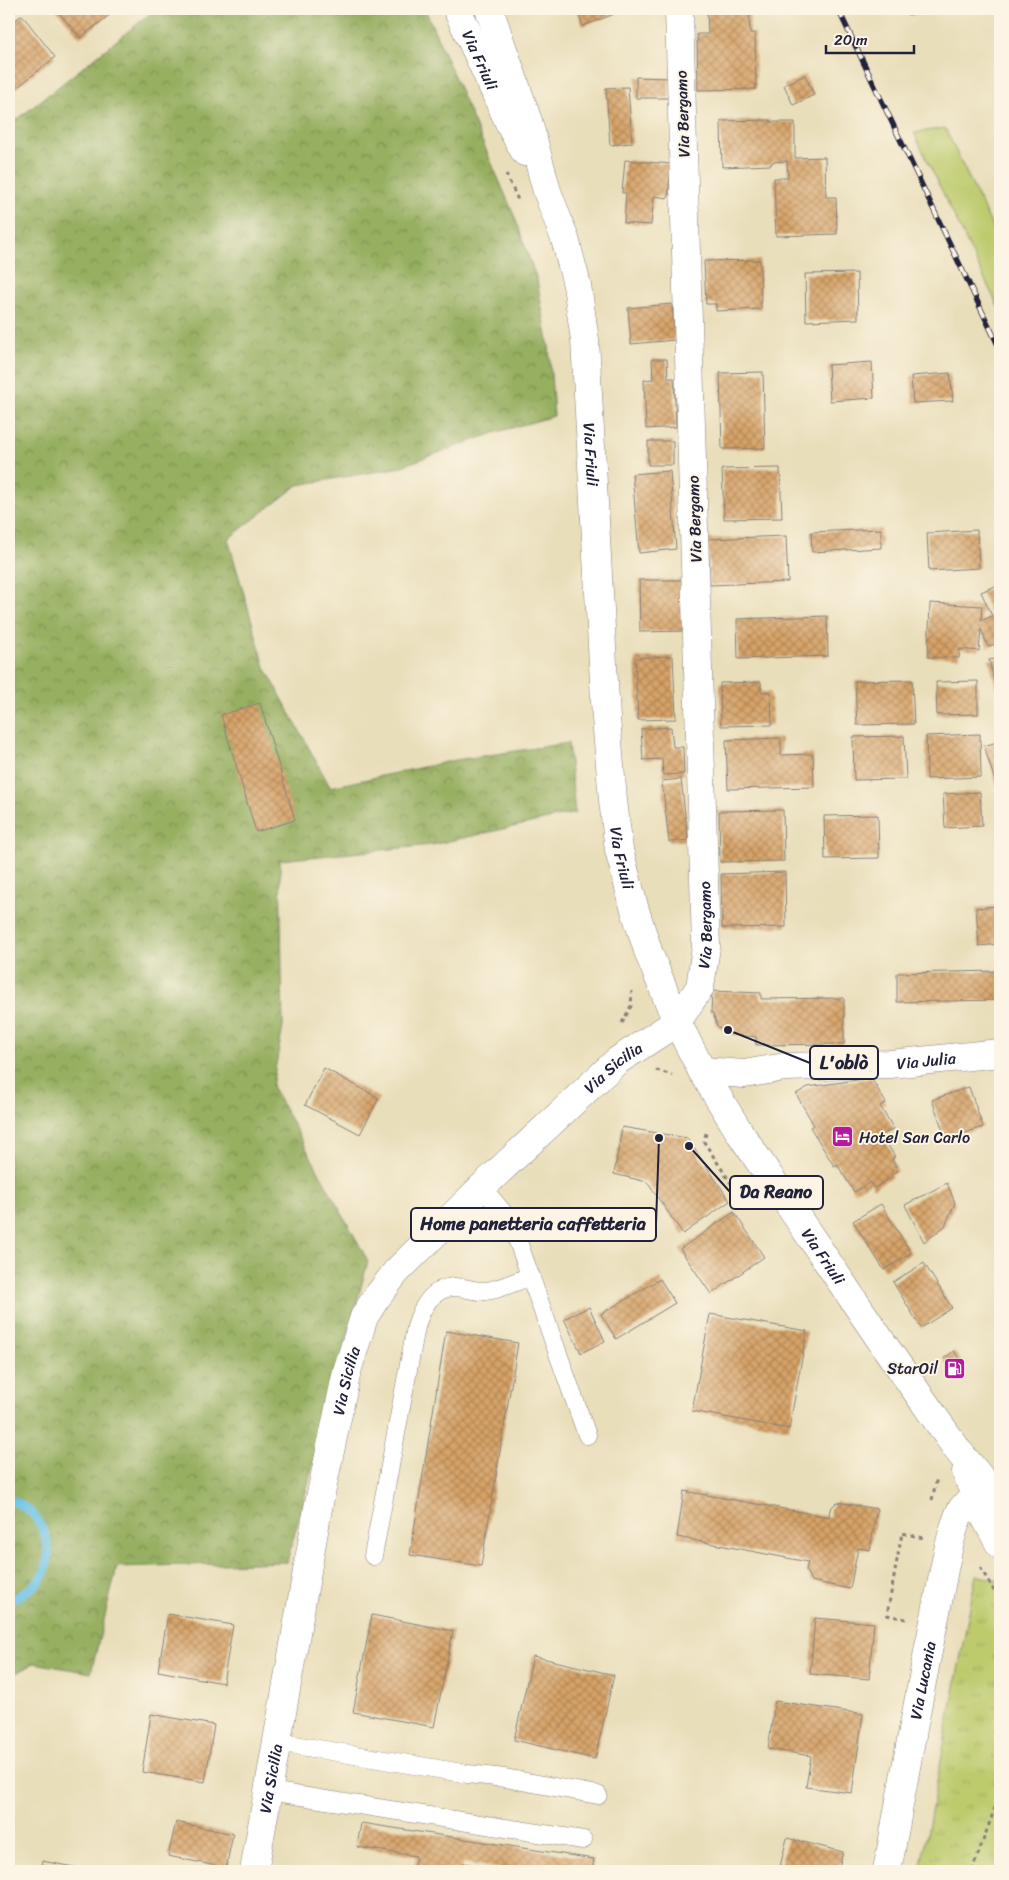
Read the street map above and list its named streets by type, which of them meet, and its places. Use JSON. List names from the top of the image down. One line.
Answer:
{"streets":{"street":["Via Friuli","Via Bergamo","Via Julia","Via Sicilia","Via Lucania"]},"crossings":[["Via Friuli","Via Bergamo"],["Via Friuli","Via Julia"],["Via Friuli","Via Sicilia"],["Via Friuli","Via Lucania"],["Via Bergamo","Via Sicilia"]],"places":{"other":["L'oblò","Home panetteria caffetteria","Da Reano"],"hotel":["Hotel San Carlo"],"fuel station":["StarOil"]},"scale_bar":"20 m"}
